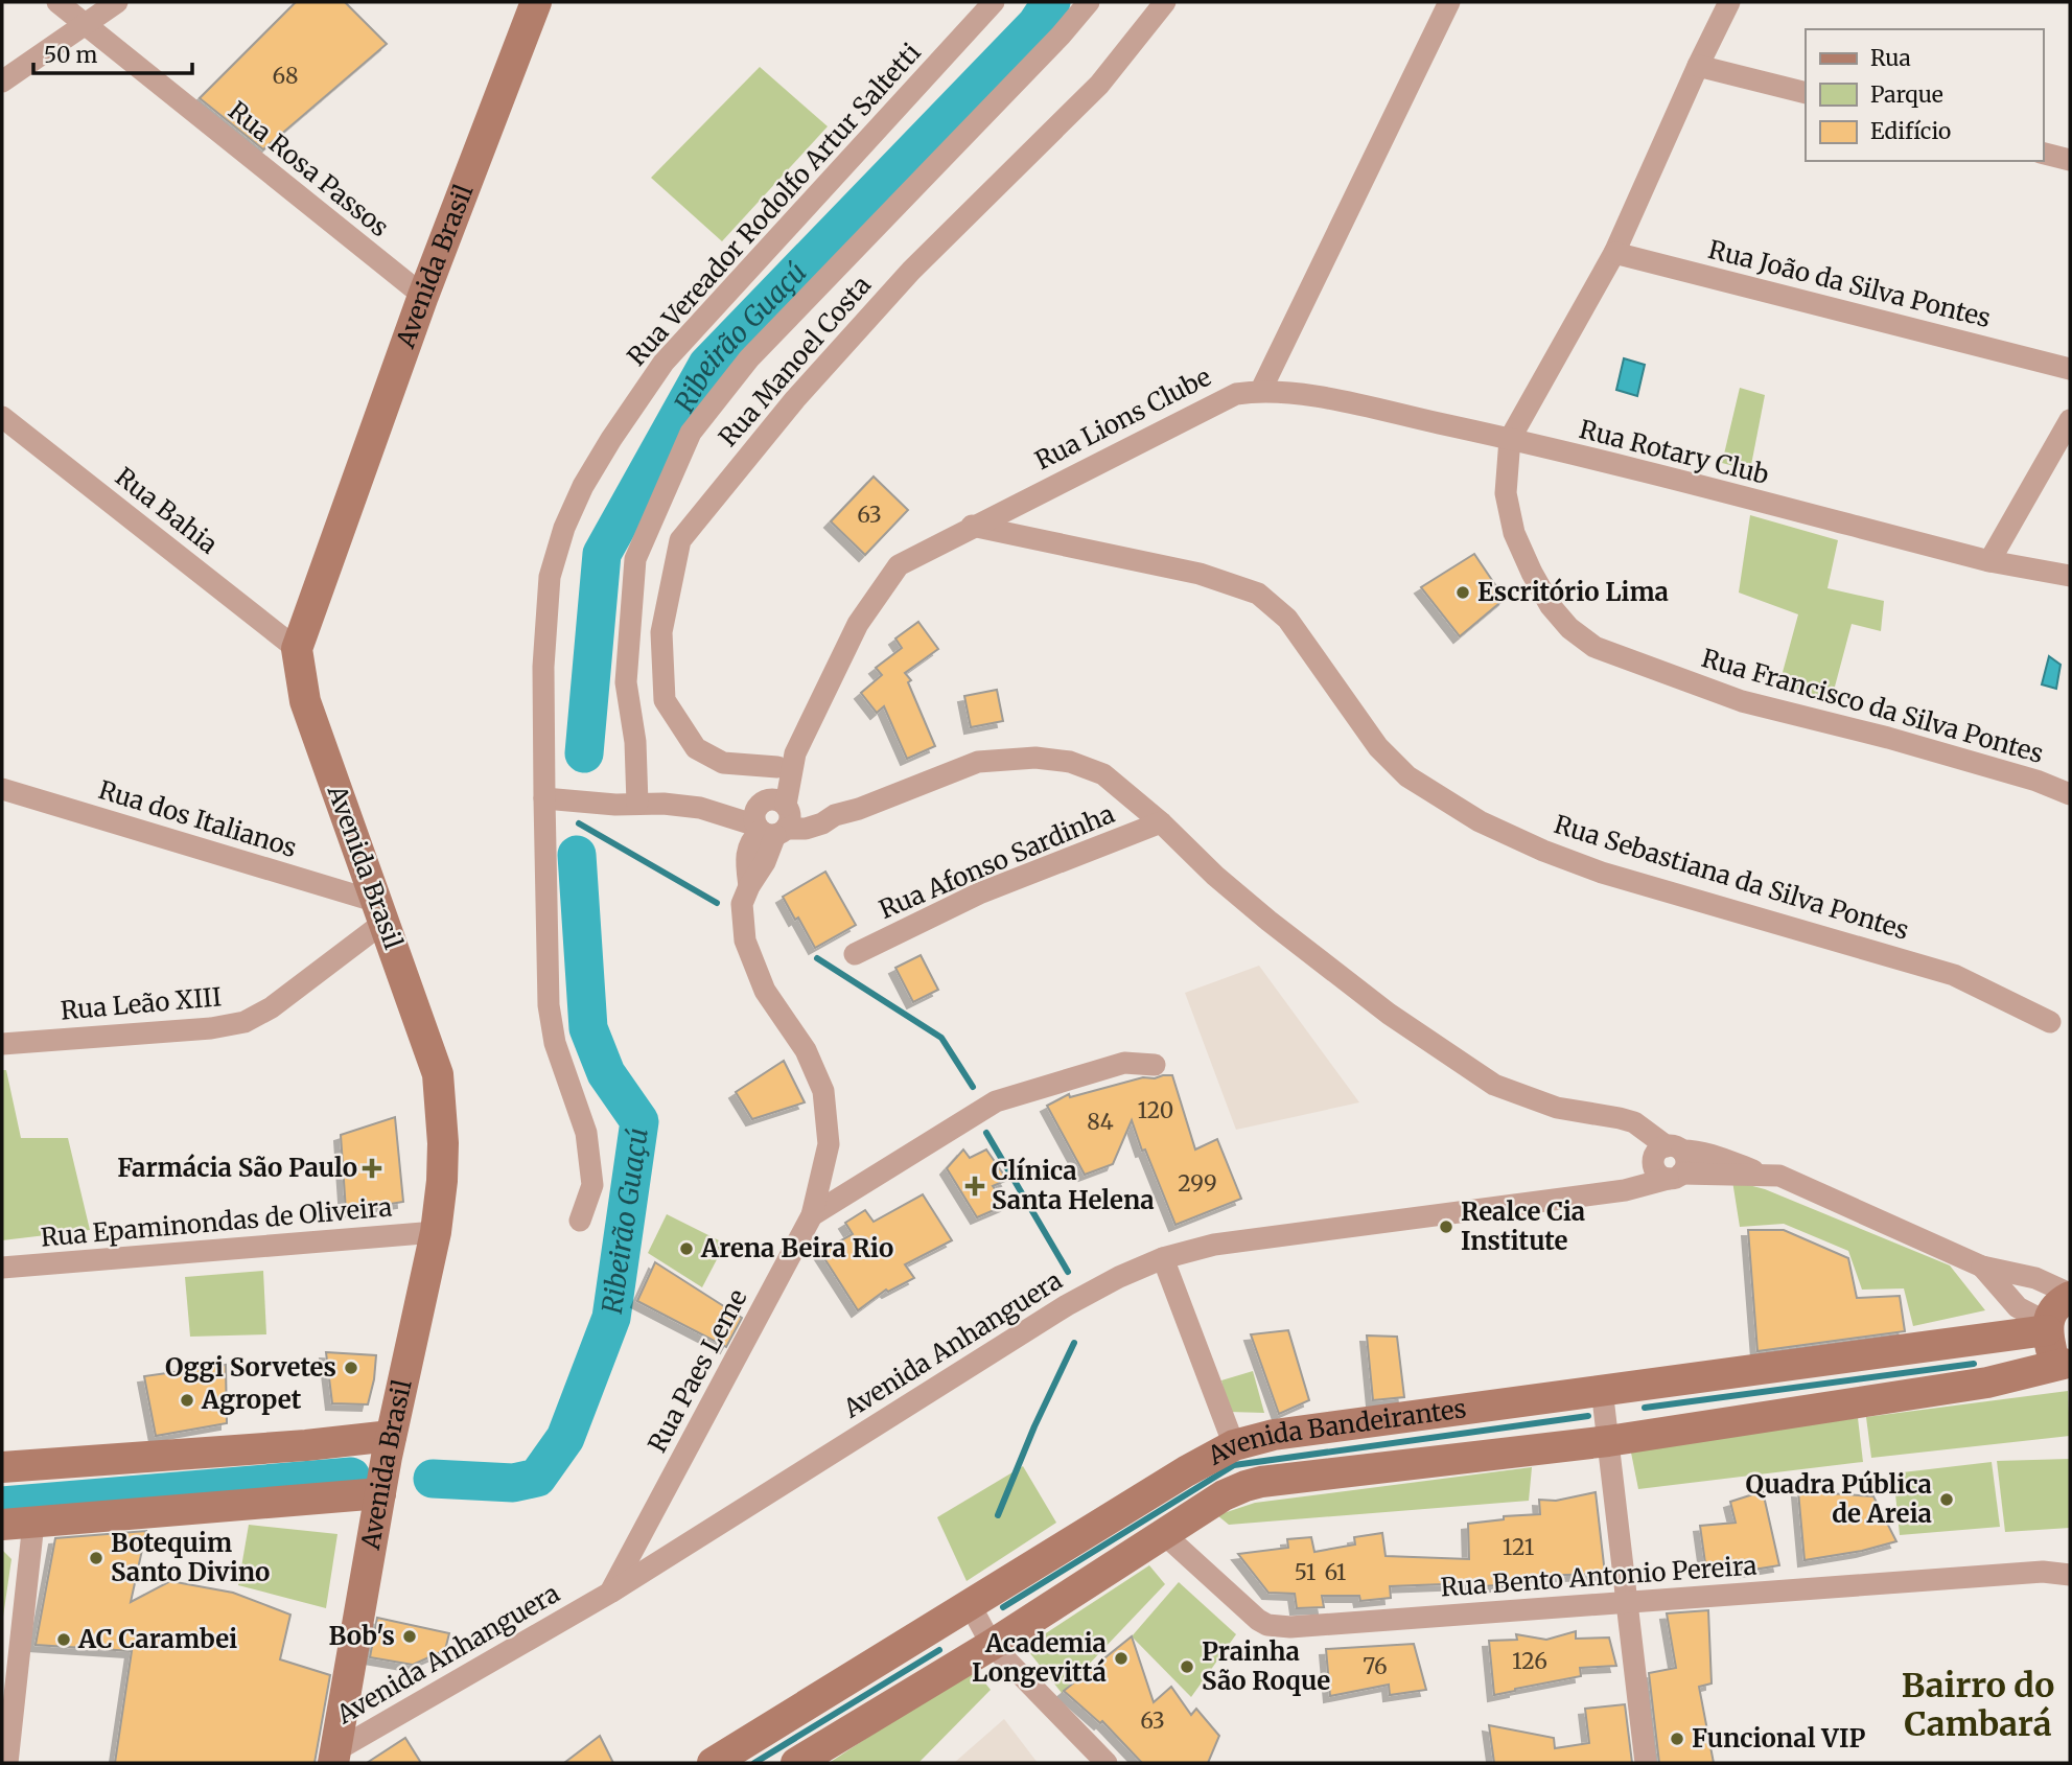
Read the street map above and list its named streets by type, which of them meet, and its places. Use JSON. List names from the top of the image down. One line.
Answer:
{"streets":{"street":["Rua Rosa Passos","Rua Vereador Rodolfo Artur Saltetti","Avenida Brasil","Rua João da Silva Pontes","Rua Manoel Costa","Rua Lions Clube","Rua Rotary Club","Rua Bahia","Rua Francisco da Silva Pontes","Rua dos Italianos","Rua Afonso Sardinha","Rua Sebastiana da Silva Pontes","Rua Leão XIII","Rua Epaminondas de Oliveira","Avenida Anhanguera","Rua Paes Leme","Avenida Bandeirantes","Rua Bento Antonio Pereira"]},"crossings":[["Rua Rosa Passos","Avenida Brasil"],["Avenida Brasil","Rua Bahia"],["Avenida Brasil","Rua dos Italianos"],["Avenida Brasil","Rua Leão XIII"],["Avenida Brasil","Rua Epaminondas de Oliveira"],["Avenida Brasil","Avenida Anhanguera"],["Rua Manoel Costa","Rua Lions Clube"],["Rua Lions Clube","Rua Rotary Club"],["Rua Lions Clube","Rua Sebastiana da Silva Pontes"],["Rua Lions Clube","Rua Paes Leme"],["Rua Rotary Club","Rua Francisco da Silva Pontes"],["Rua dos Italianos","Rua Leão XIII"],["Avenida Anhanguera","Rua Paes Leme"],["Avenida Bandeirantes","Rua Bento Antonio Pereira"]],"districts":["Bairro do Cambará"],"water":["Ribeirão Guaçú"],"places":{"other":["Escritório Lima","Realce Cia Institute","Arena Beira Rio","Oggi Sorvetes","Agropet","Quadra Pública de Areia","Botequim Santo Divino","Bob's","AC Carambei","Academia Longevittá","Prainha São Roque","Funcional VIP"],"health":["Farmácia São Paulo","Clínica Santa Helena"]},"house_numbers":["68","63","120","84","299","121","51","61","126","76","63"],"legend":["Rua","Parque","Edifício"],"scale_bar":"50 m"}
